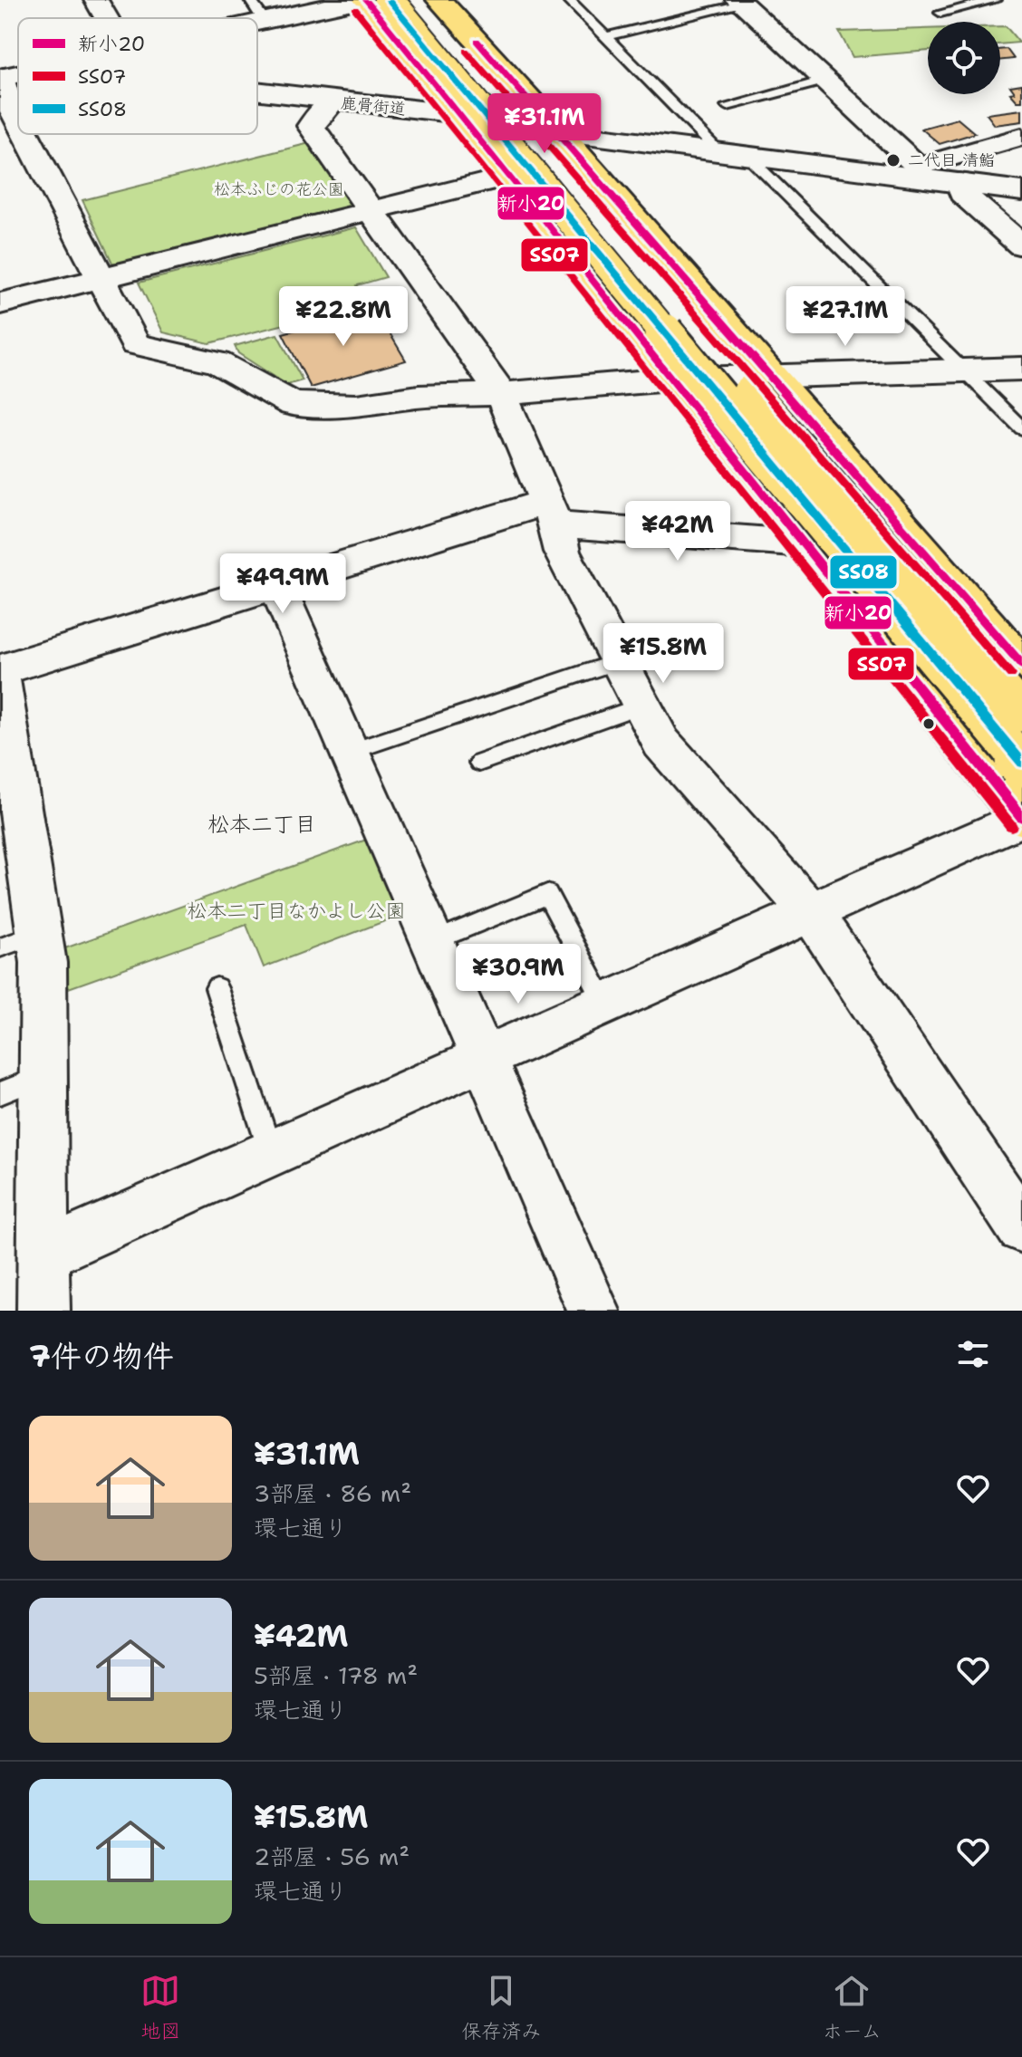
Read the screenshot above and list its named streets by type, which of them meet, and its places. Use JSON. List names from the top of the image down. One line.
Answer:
{"streets":{"street":["鹿骨街道"]},"districts":["松本二丁目"],"parks":["松本ふじの花公園","松本二丁目なかよし公園"],"places":["二代目 清鮨"],"lines":["transit line 新小20","transit line SS08","transit line SS07"],"legend":["新小20","SS07","SS08"],"page":{"price":["¥31.1M","¥22.8M","¥27.1M","¥42M","¥49.9M","¥15.8M","¥30.9M"],"heading":"7件の物件","list":[{"name":"¥31.1M","note":"3部屋 · 86 m² · 環七通り"},{"name":"¥42M","note":"5部屋 · 178 m² · 環七通り"},{"name":"¥15.8M","note":"2部屋 · 56 m² · 環七通り"}],"tabs":["地図","保存済み","ホーム"]}}
